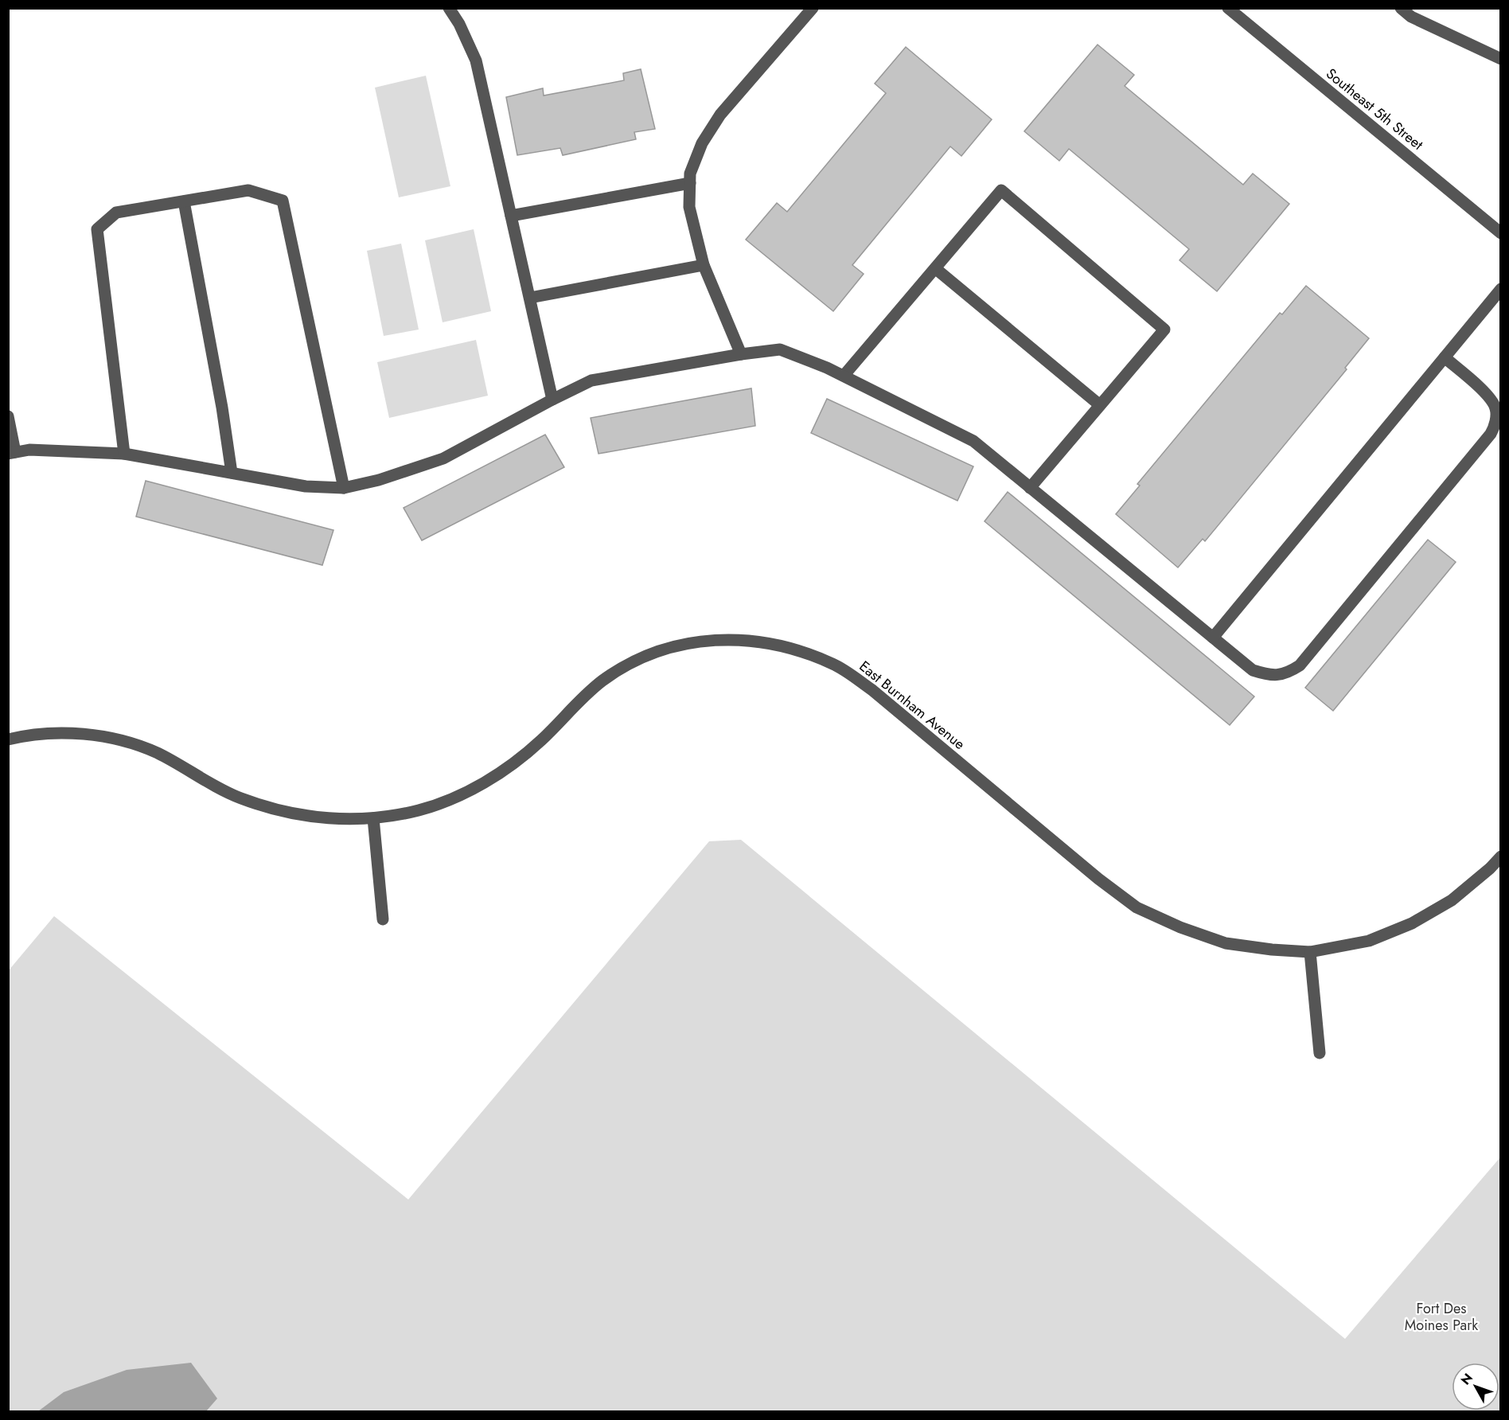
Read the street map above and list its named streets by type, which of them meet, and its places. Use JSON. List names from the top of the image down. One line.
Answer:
{"streets":{"street":["Southeast 5th Street","East Burnham Avenue"]},"parks":["Fort Des Moines Park"],"north":"top left"}
